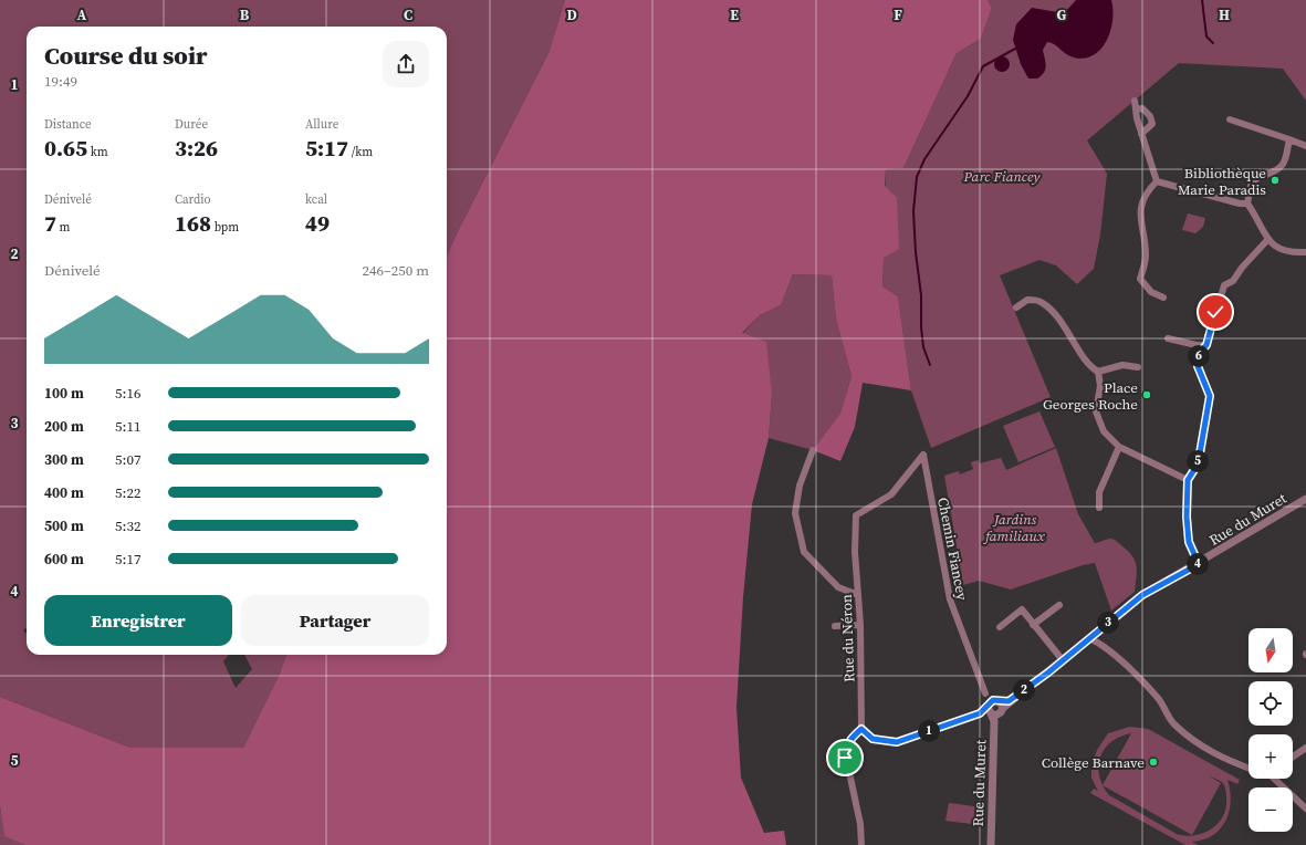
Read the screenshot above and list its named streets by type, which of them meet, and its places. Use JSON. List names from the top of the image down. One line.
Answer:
{"streets":{"street":["Rue du Muret","Chemin Fiancey","Rue du Néron"]},"crossings":[["Rue du Muret","Chemin Fiancey"],["Chemin Fiancey","Rue du Néron"]],"parks":["Parc Fiancey","Jardins familiaux"],"places":["Bibliothèque Marie Paradis","Place Georges Roche","Collège Barnave"],"north":"bottom","page":{"heading":["Course du soir","19:49"],"stats":[["Distance","0.65 km"],["Durée","3:26"],["Allure","5:17 /km"],["Dénivelé","7 m"],["Cardio","168 bpm"],["kcal","49"]],"chart":["Dénivelé","246–250 m"],"pins":["6","5","4","3","2","1"],"list":[{"name":"100 m","note":"5:16"},{"name":"200 m","note":"5:11"},{"name":"300 m","note":"5:07"},{"name":"400 m","note":"5:22"},{"name":"500 m","note":"5:32"},{"name":"600 m","note":"5:17"}],"buttons":["Enregistrer","Partager"],"map_buttons":["+","−"]},"grid":{"columns":["A","B","C","D","E","F","G","H"],"rows":["1","2","3","4","5"]}}
